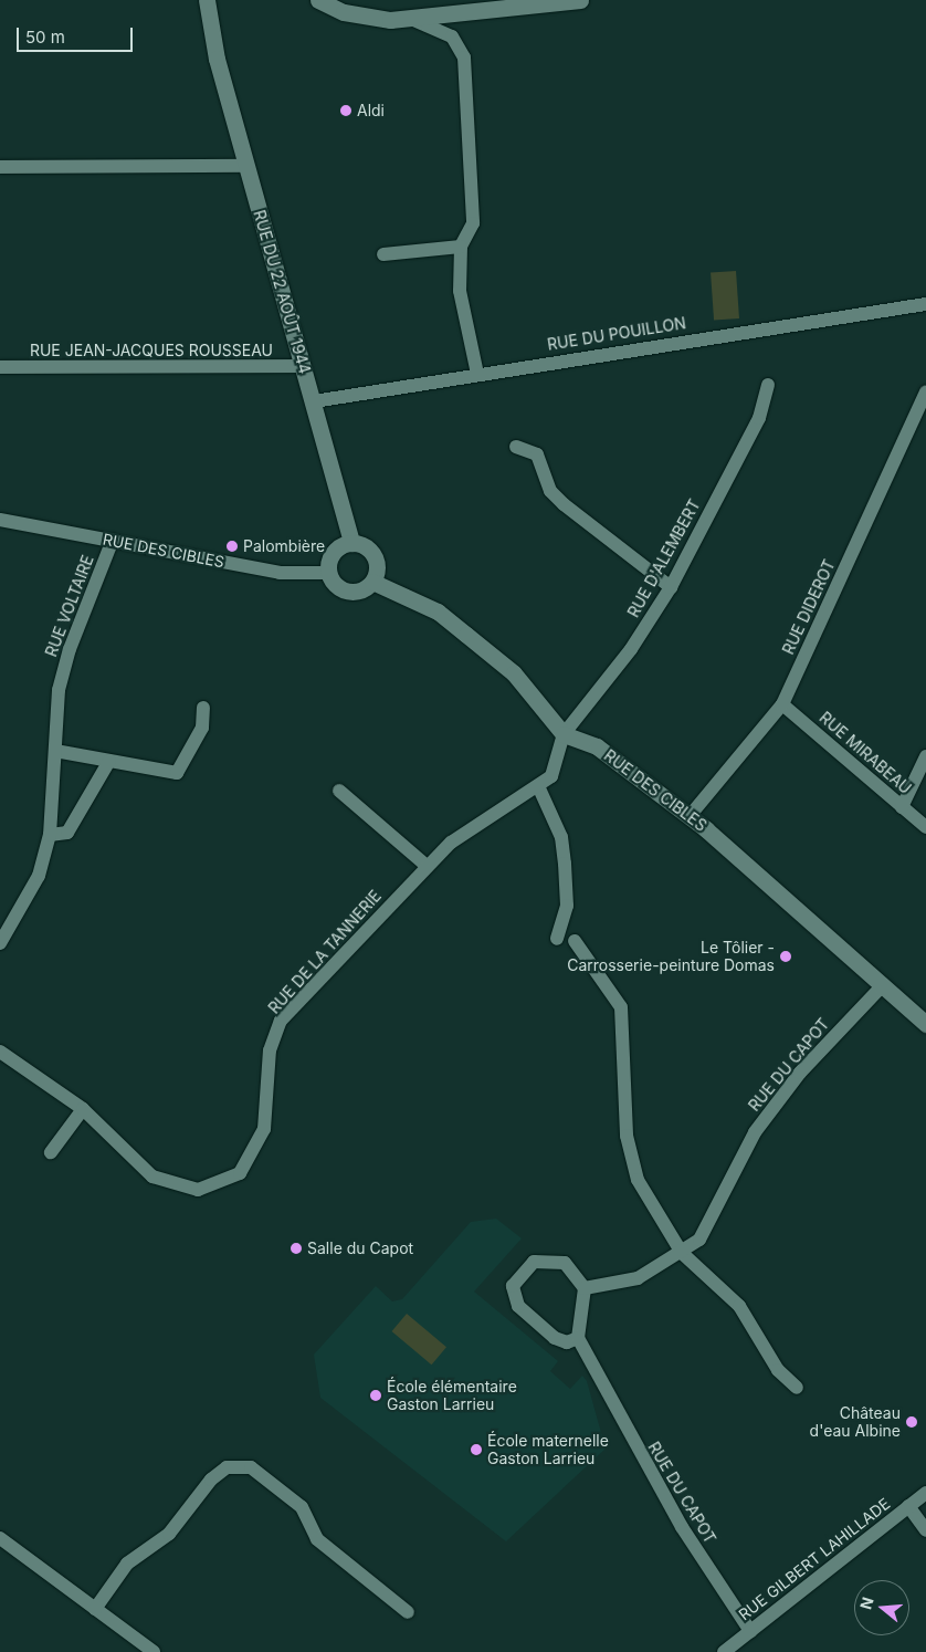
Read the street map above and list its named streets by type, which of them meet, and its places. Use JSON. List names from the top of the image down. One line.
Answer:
{"streets":{"street":["RUE DU 22 AOÛT 1944","RUE DU POUILLON","RUE JEAN-JACQUES ROUSSEAU","RUE DES CIBLES","RUE D'ALEMBERT","RUE VOLTAIRE","RUE DIDEROT","RUE MIRABEAU","RUE DE LA TANNERIE","RUE DU CAPOT","RUE GILBERT LAHILLADE"]},"crossings":[["RUE DU 22 AOÛT 1944","RUE DU POUILLON"],["RUE DU 22 AOÛT 1944","RUE JEAN-JACQUES ROUSSEAU"],["RUE DU 22 AOÛT 1944","RUE DES CIBLES"],["RUE DES CIBLES","RUE D'ALEMBERT"],["RUE DES CIBLES","RUE VOLTAIRE"],["RUE DES CIBLES","RUE DIDEROT"],["RUE DES CIBLES","RUE DE LA TANNERIE"],["RUE DES CIBLES","RUE DU CAPOT"],["RUE D'ALEMBERT","RUE DE LA TANNERIE"],["RUE DIDEROT","RUE MIRABEAU"],["RUE DU CAPOT","RUE GILBERT LAHILLADE"]],"places":["Aldi","Palombière","Le Tôlier - Carrosserie-peinture Domas","Salle du Capot","École élémentaire Gaston Larrieu","Château d'eau Albine","École maternelle Gaston Larrieu"],"scale_bar":"50 m","north":"left"}
